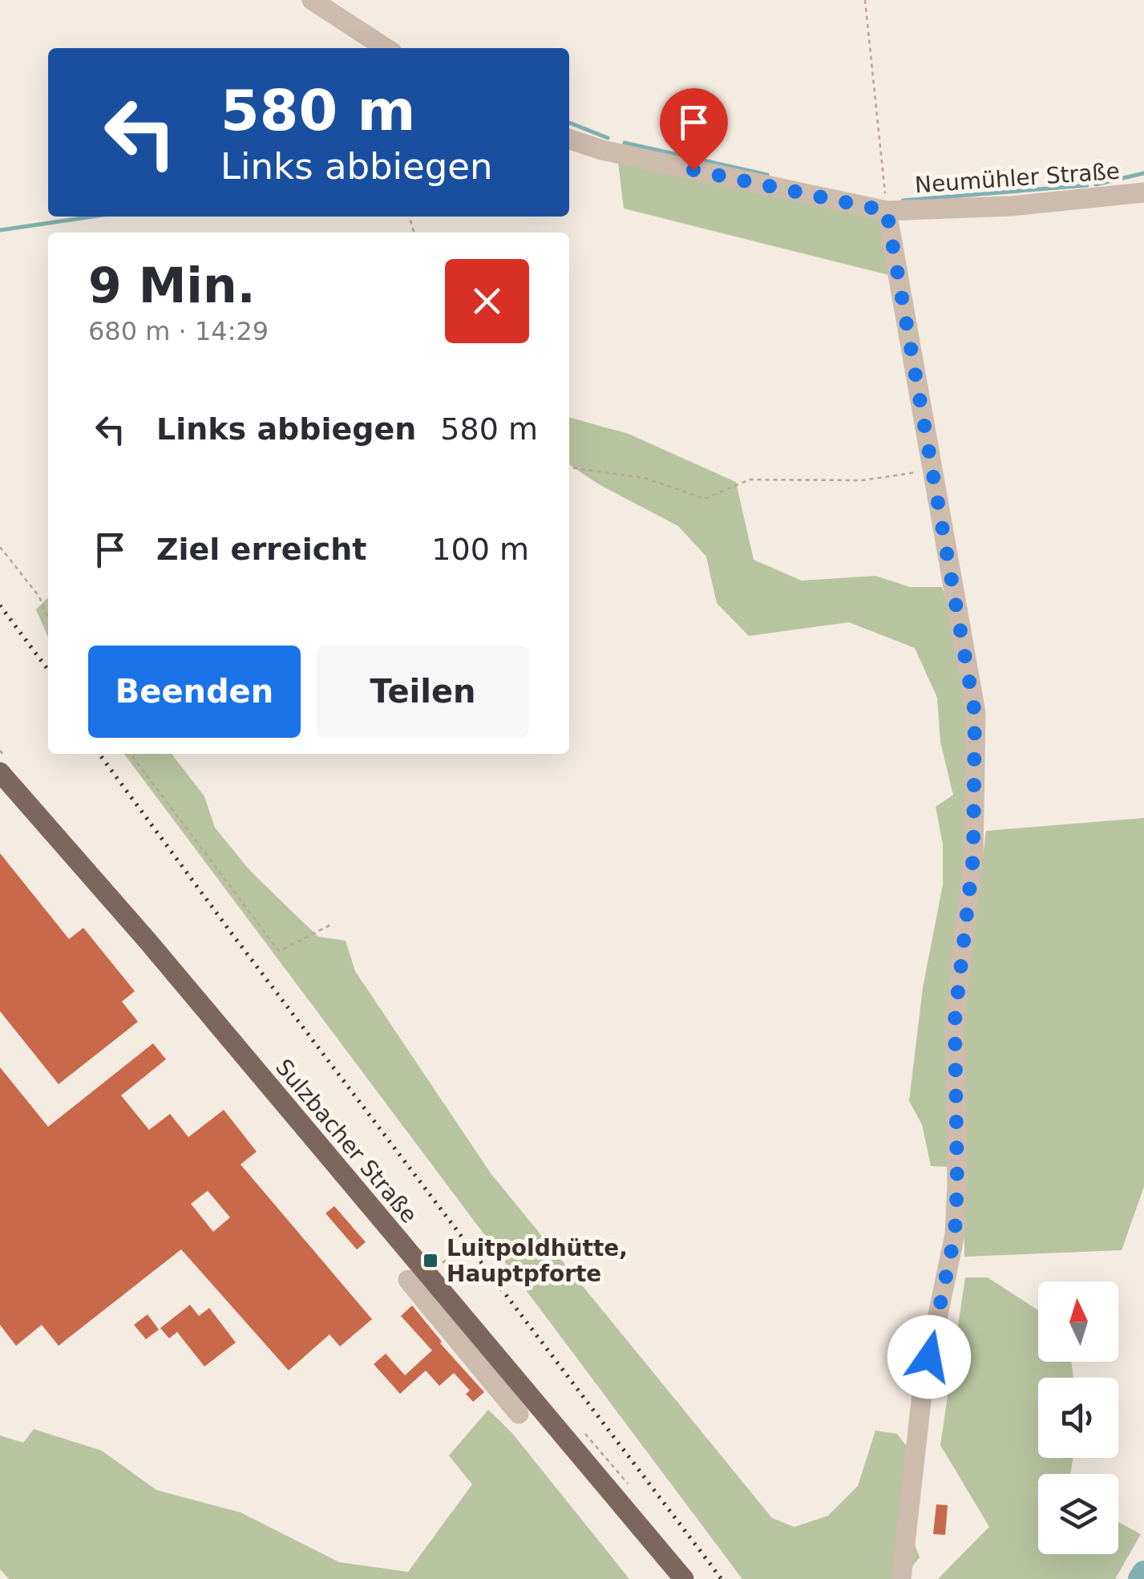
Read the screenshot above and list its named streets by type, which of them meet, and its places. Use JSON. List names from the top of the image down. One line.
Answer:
{"streets":{"main road":["Sulzbacher Straße"],"street":["Neumühler Straße"]},"places":{"transit":["Luitpoldhütte, Hauptpforte"]},"north":"top","page":{"turn":["580 m","Links abbiegen"],"heading":["9 Min.","680 m · 14:29"],"list":[{"name":"Links abbiegen","value":"580 m"},{"name":"Ziel erreicht","value":"100 m"}],"buttons":["Beenden","Teilen"]}}
